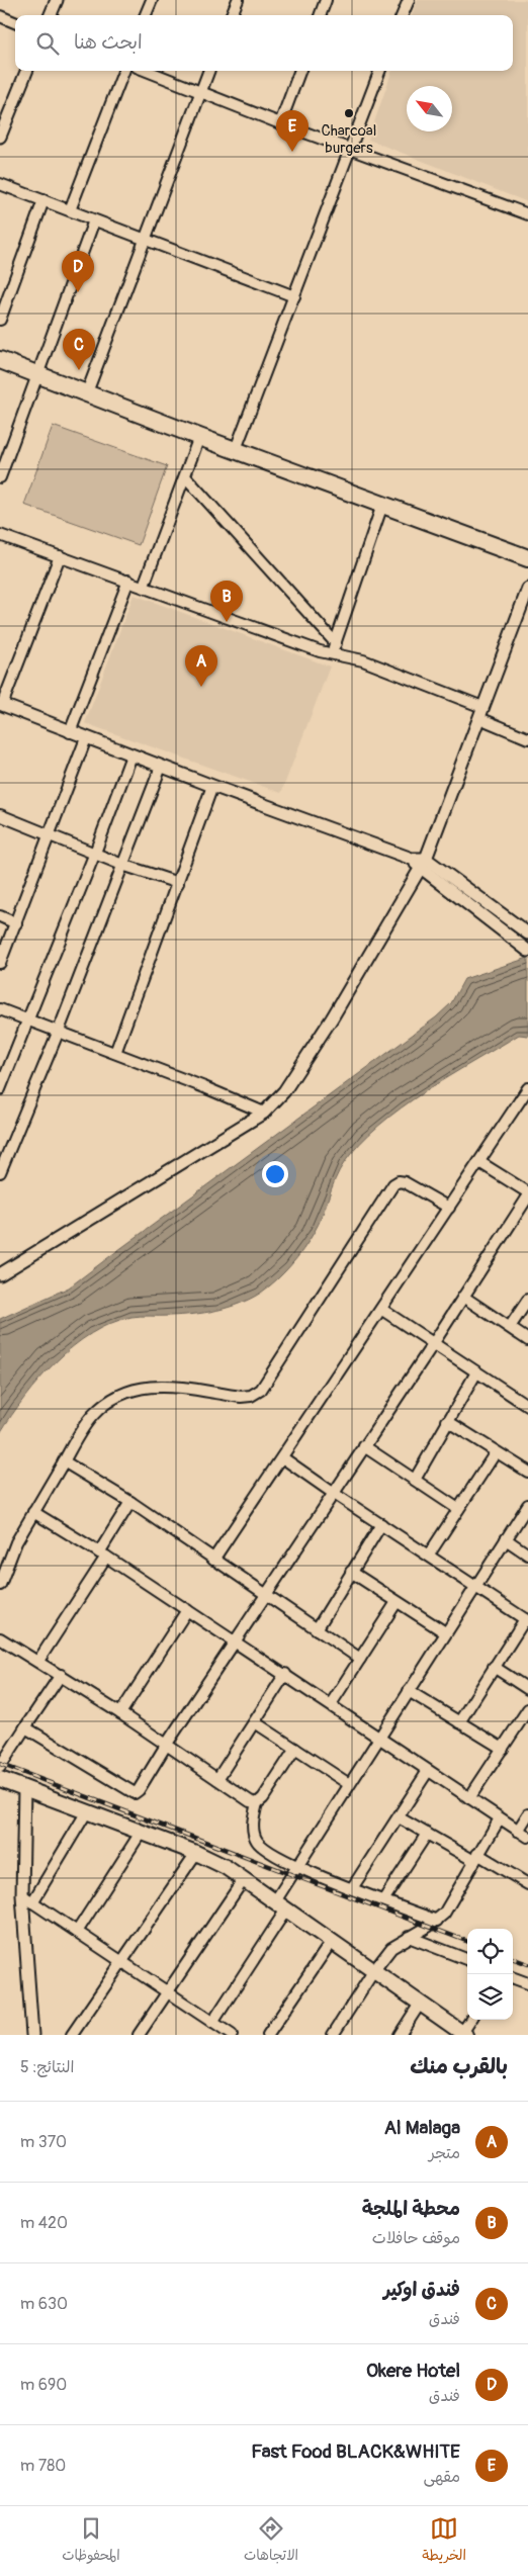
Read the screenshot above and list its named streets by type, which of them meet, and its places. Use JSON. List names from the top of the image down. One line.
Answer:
{"places":["Charcoal burgers"],"north":"top left","page":{"search":"ابحث هنا","pins":["E","D","C","B","A"],"heading":["بالقرب منك","النتائج: 5"],"list":[{"mark":"A","name":"Al Malaga","note":"متجر","value":"370 m"},{"mark":"B","name":"محطة الملجة","note":"موقف حافلات","value":"420 m"},{"mark":"C","name":"فندق اوكير","note":"فندق","value":"630 m"},{"mark":"D","name":"Okere Hotel","note":"فندق","value":"690 m"},{"mark":"E","name":"Fast Food BLACK&WHITE","note":"مقهى","value":"780 m"}],"nav":["الخريطة","الاتجاهات","المحفوظات"]}}
